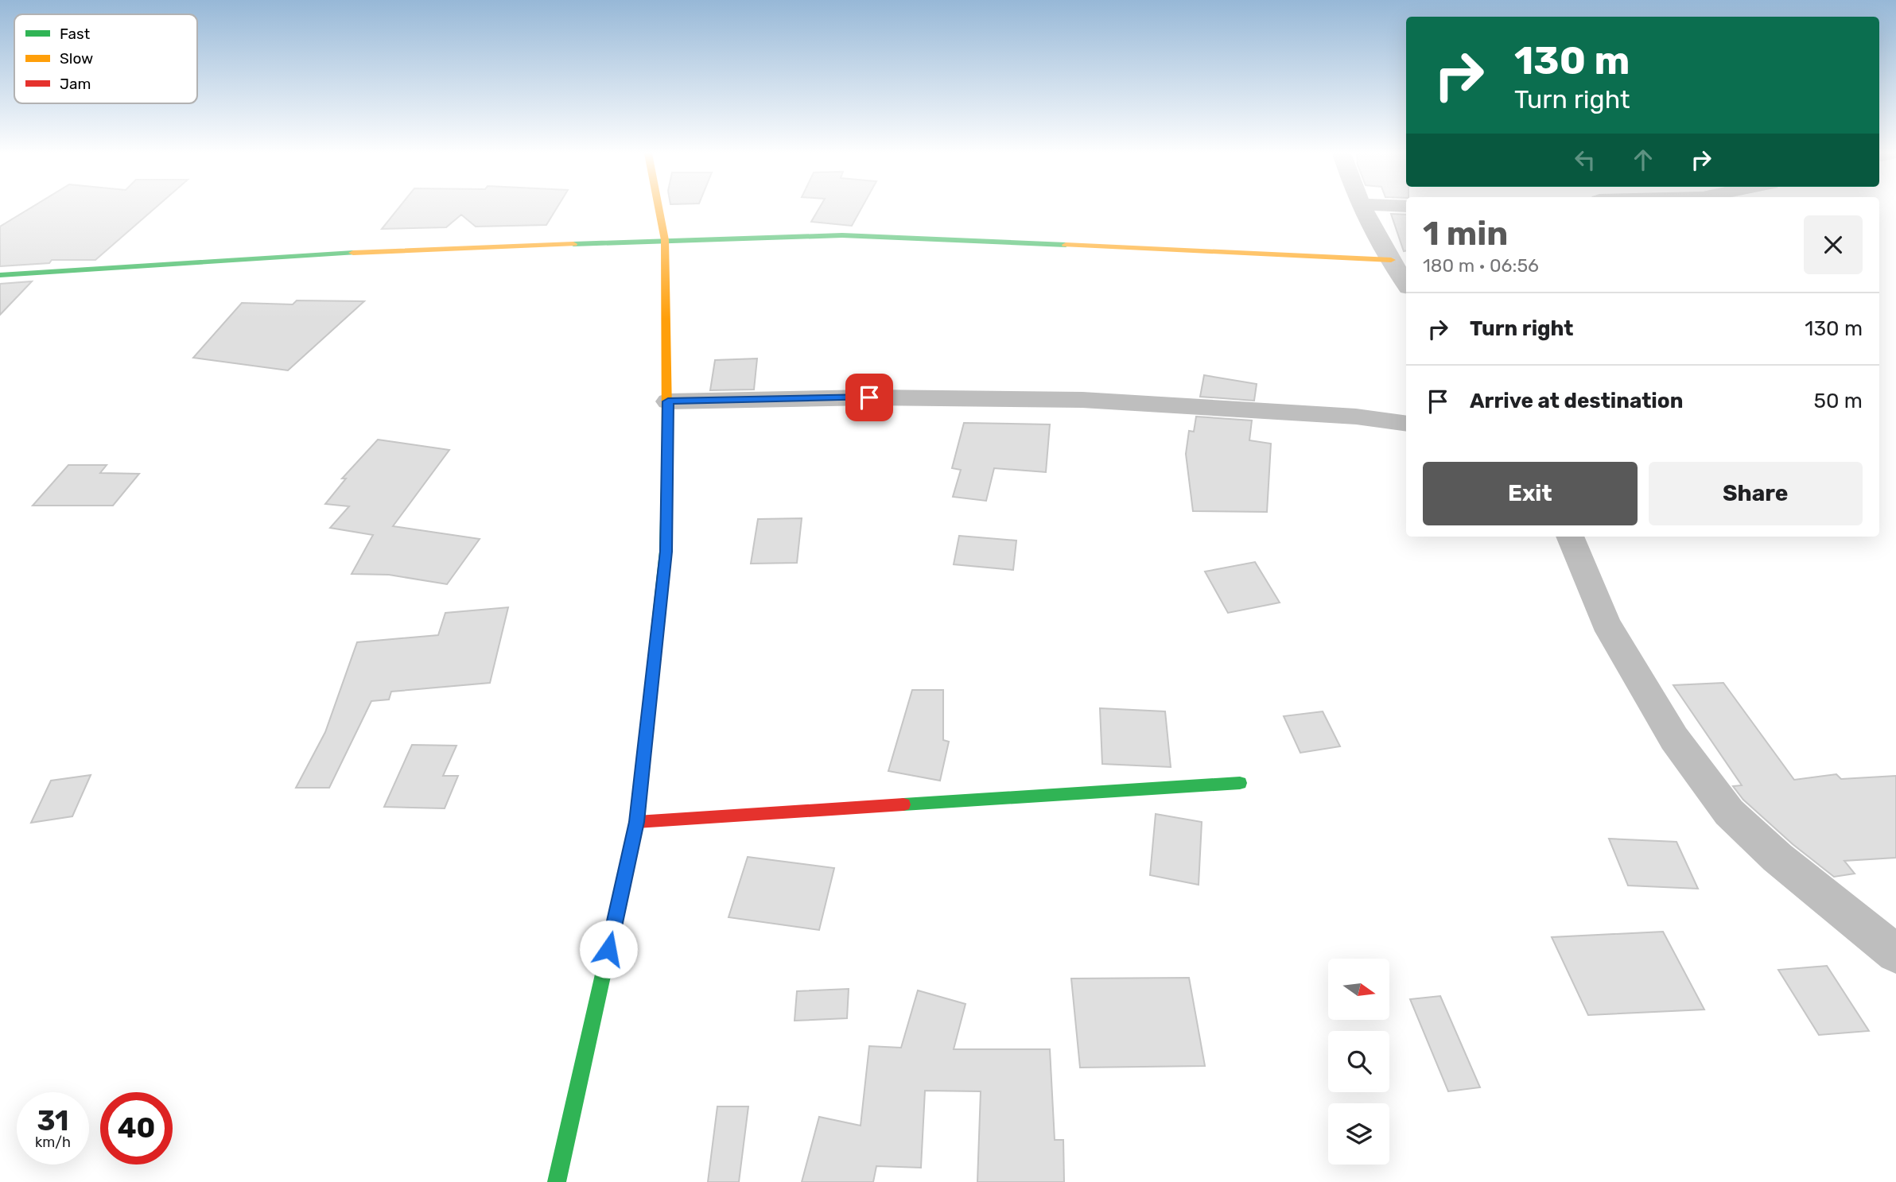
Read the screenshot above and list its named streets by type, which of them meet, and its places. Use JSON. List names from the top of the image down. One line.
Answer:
{"legend":["Fast","Slow","Jam"],"north":"right","page":{"turn":["130 m","Turn right"],"heading":["1 min","180 m · 06:56"],"list":[{"name":"Turn right","value":"130 m"},{"name":"Arrive at destination","value":"50 m"}],"buttons":["Exit","Share"],"speed":"31 km/h","limit":"40"}}
